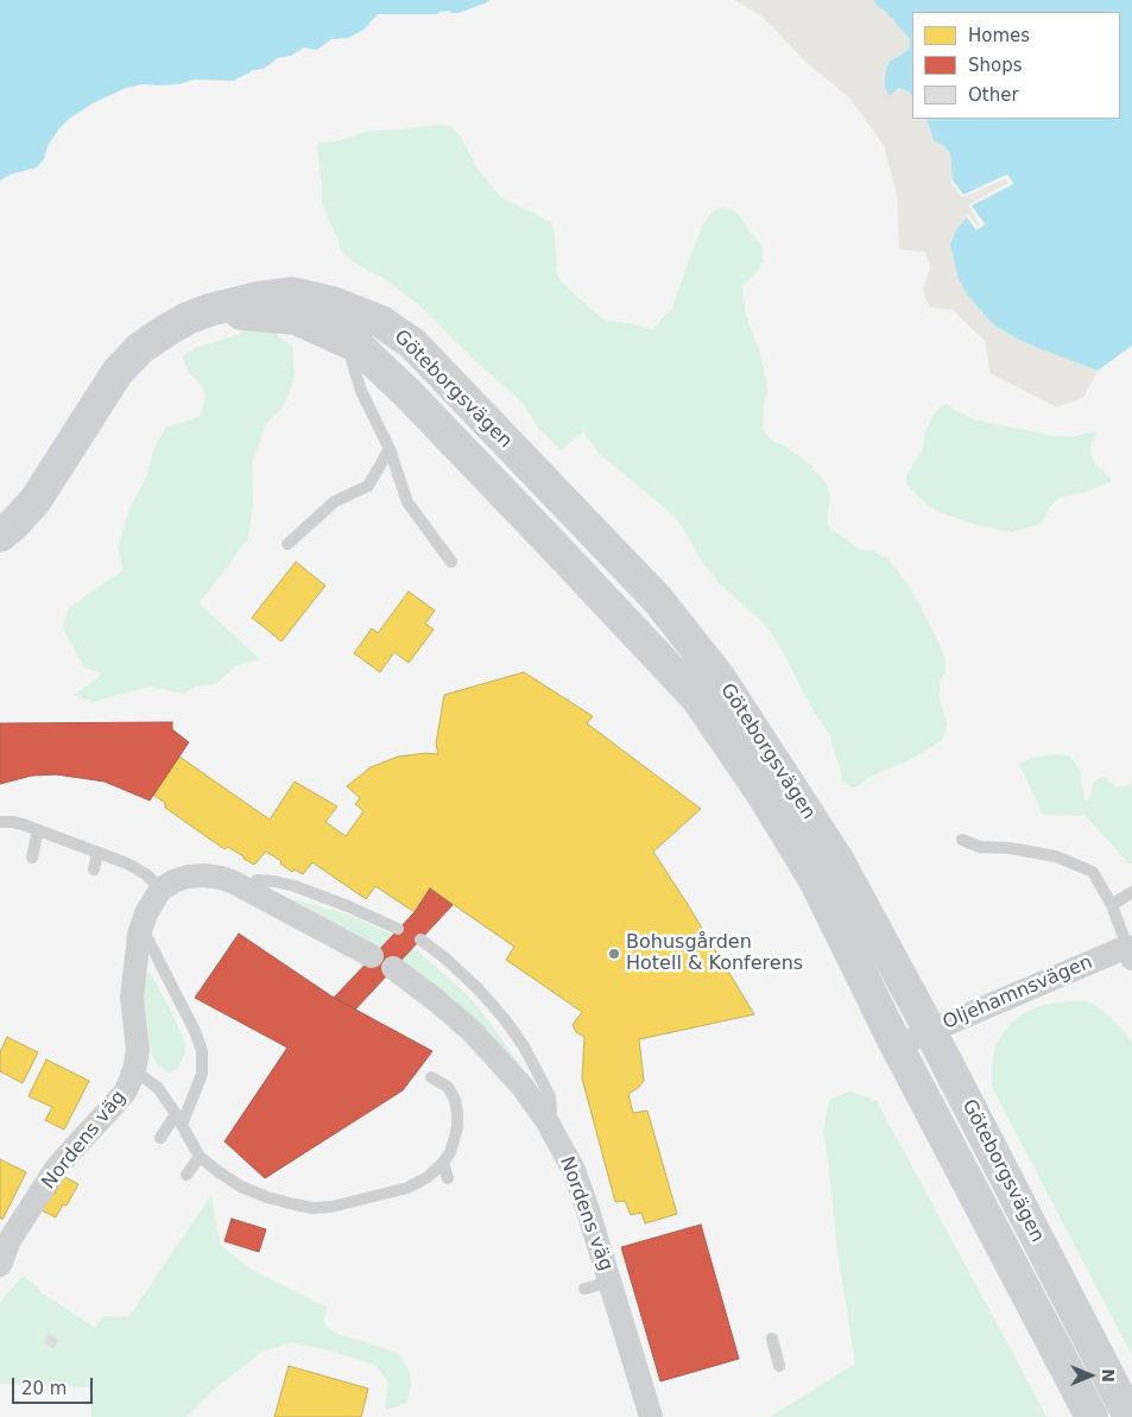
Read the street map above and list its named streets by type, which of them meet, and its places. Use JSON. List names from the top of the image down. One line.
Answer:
{"streets":{"main road":["Göteborgsvägen"],"street":["Oljehamnsvägen","Nordens väg"]},"crossings":[["Göteborgsvägen","Oljehamnsvägen"]],"places":["Bohusgården Hotell & Konferens"],"legend":["Homes","Shops","Other"],"scale_bar":"20 m","north":"right"}
